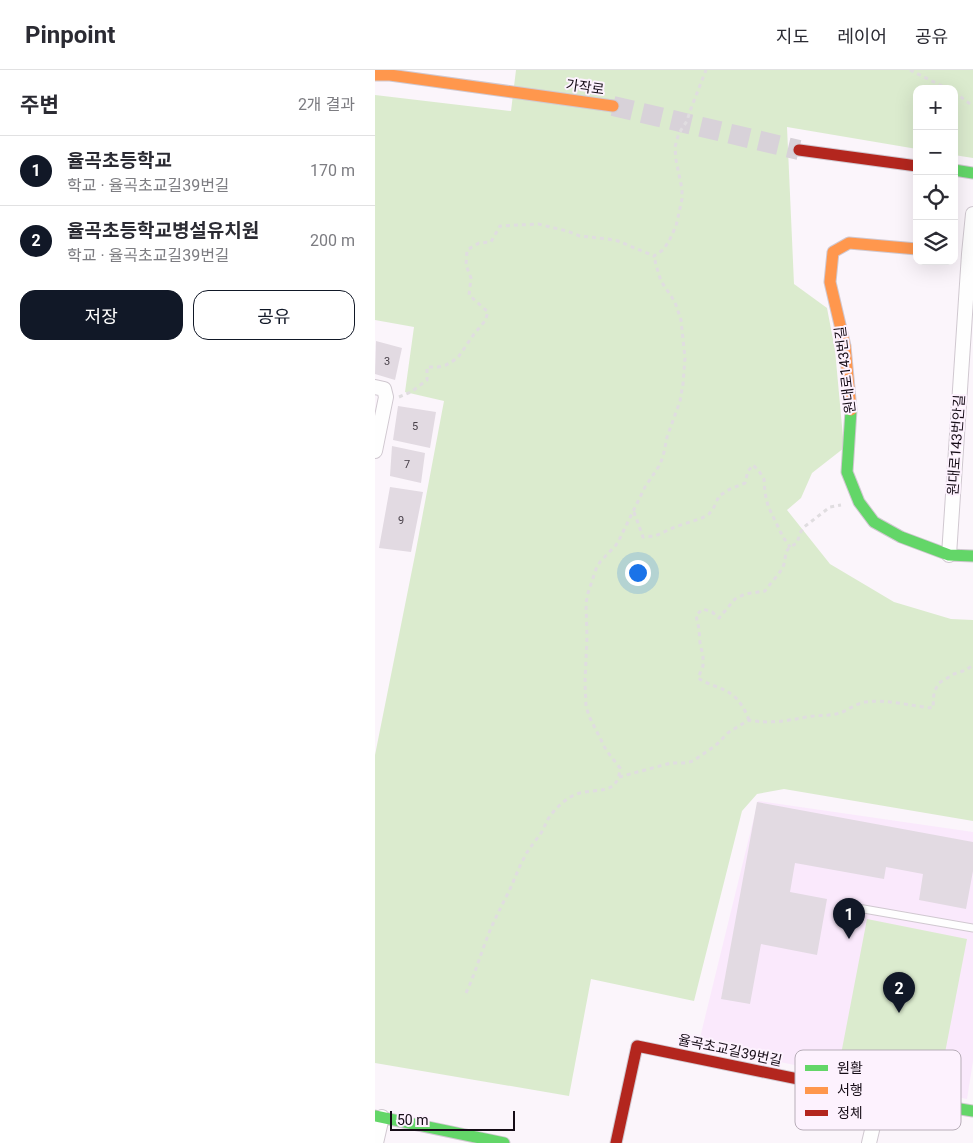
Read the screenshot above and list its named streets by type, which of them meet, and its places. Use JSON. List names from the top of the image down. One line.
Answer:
{"streets":{"street":["가작로","원대로143번길","원대로143번안길","율곡초교길39번길"]},"crossings":[["원대로143번길","원대로143번안길"]],"house_numbers":["3","5","7","9"],"legend":["원활","서행","정체"],"scale_bar":"50 m","page":{"header":"Pinpoint","nav":["지도","레이어","공유"],"heading":["주변","2개 결과"],"map_buttons":["+","−"],"list":[{"mark":"1","name":"율곡초등학교","note":"학교 · 율곡초교길39번길","value":"170 m"},{"mark":"2","name":"율곡초등학교병설유치원","note":"학교 · 율곡초교길39번길","value":"200 m"}],"buttons":["저장","공유"],"pins":["1","2"],"scale":"50 m"}}
